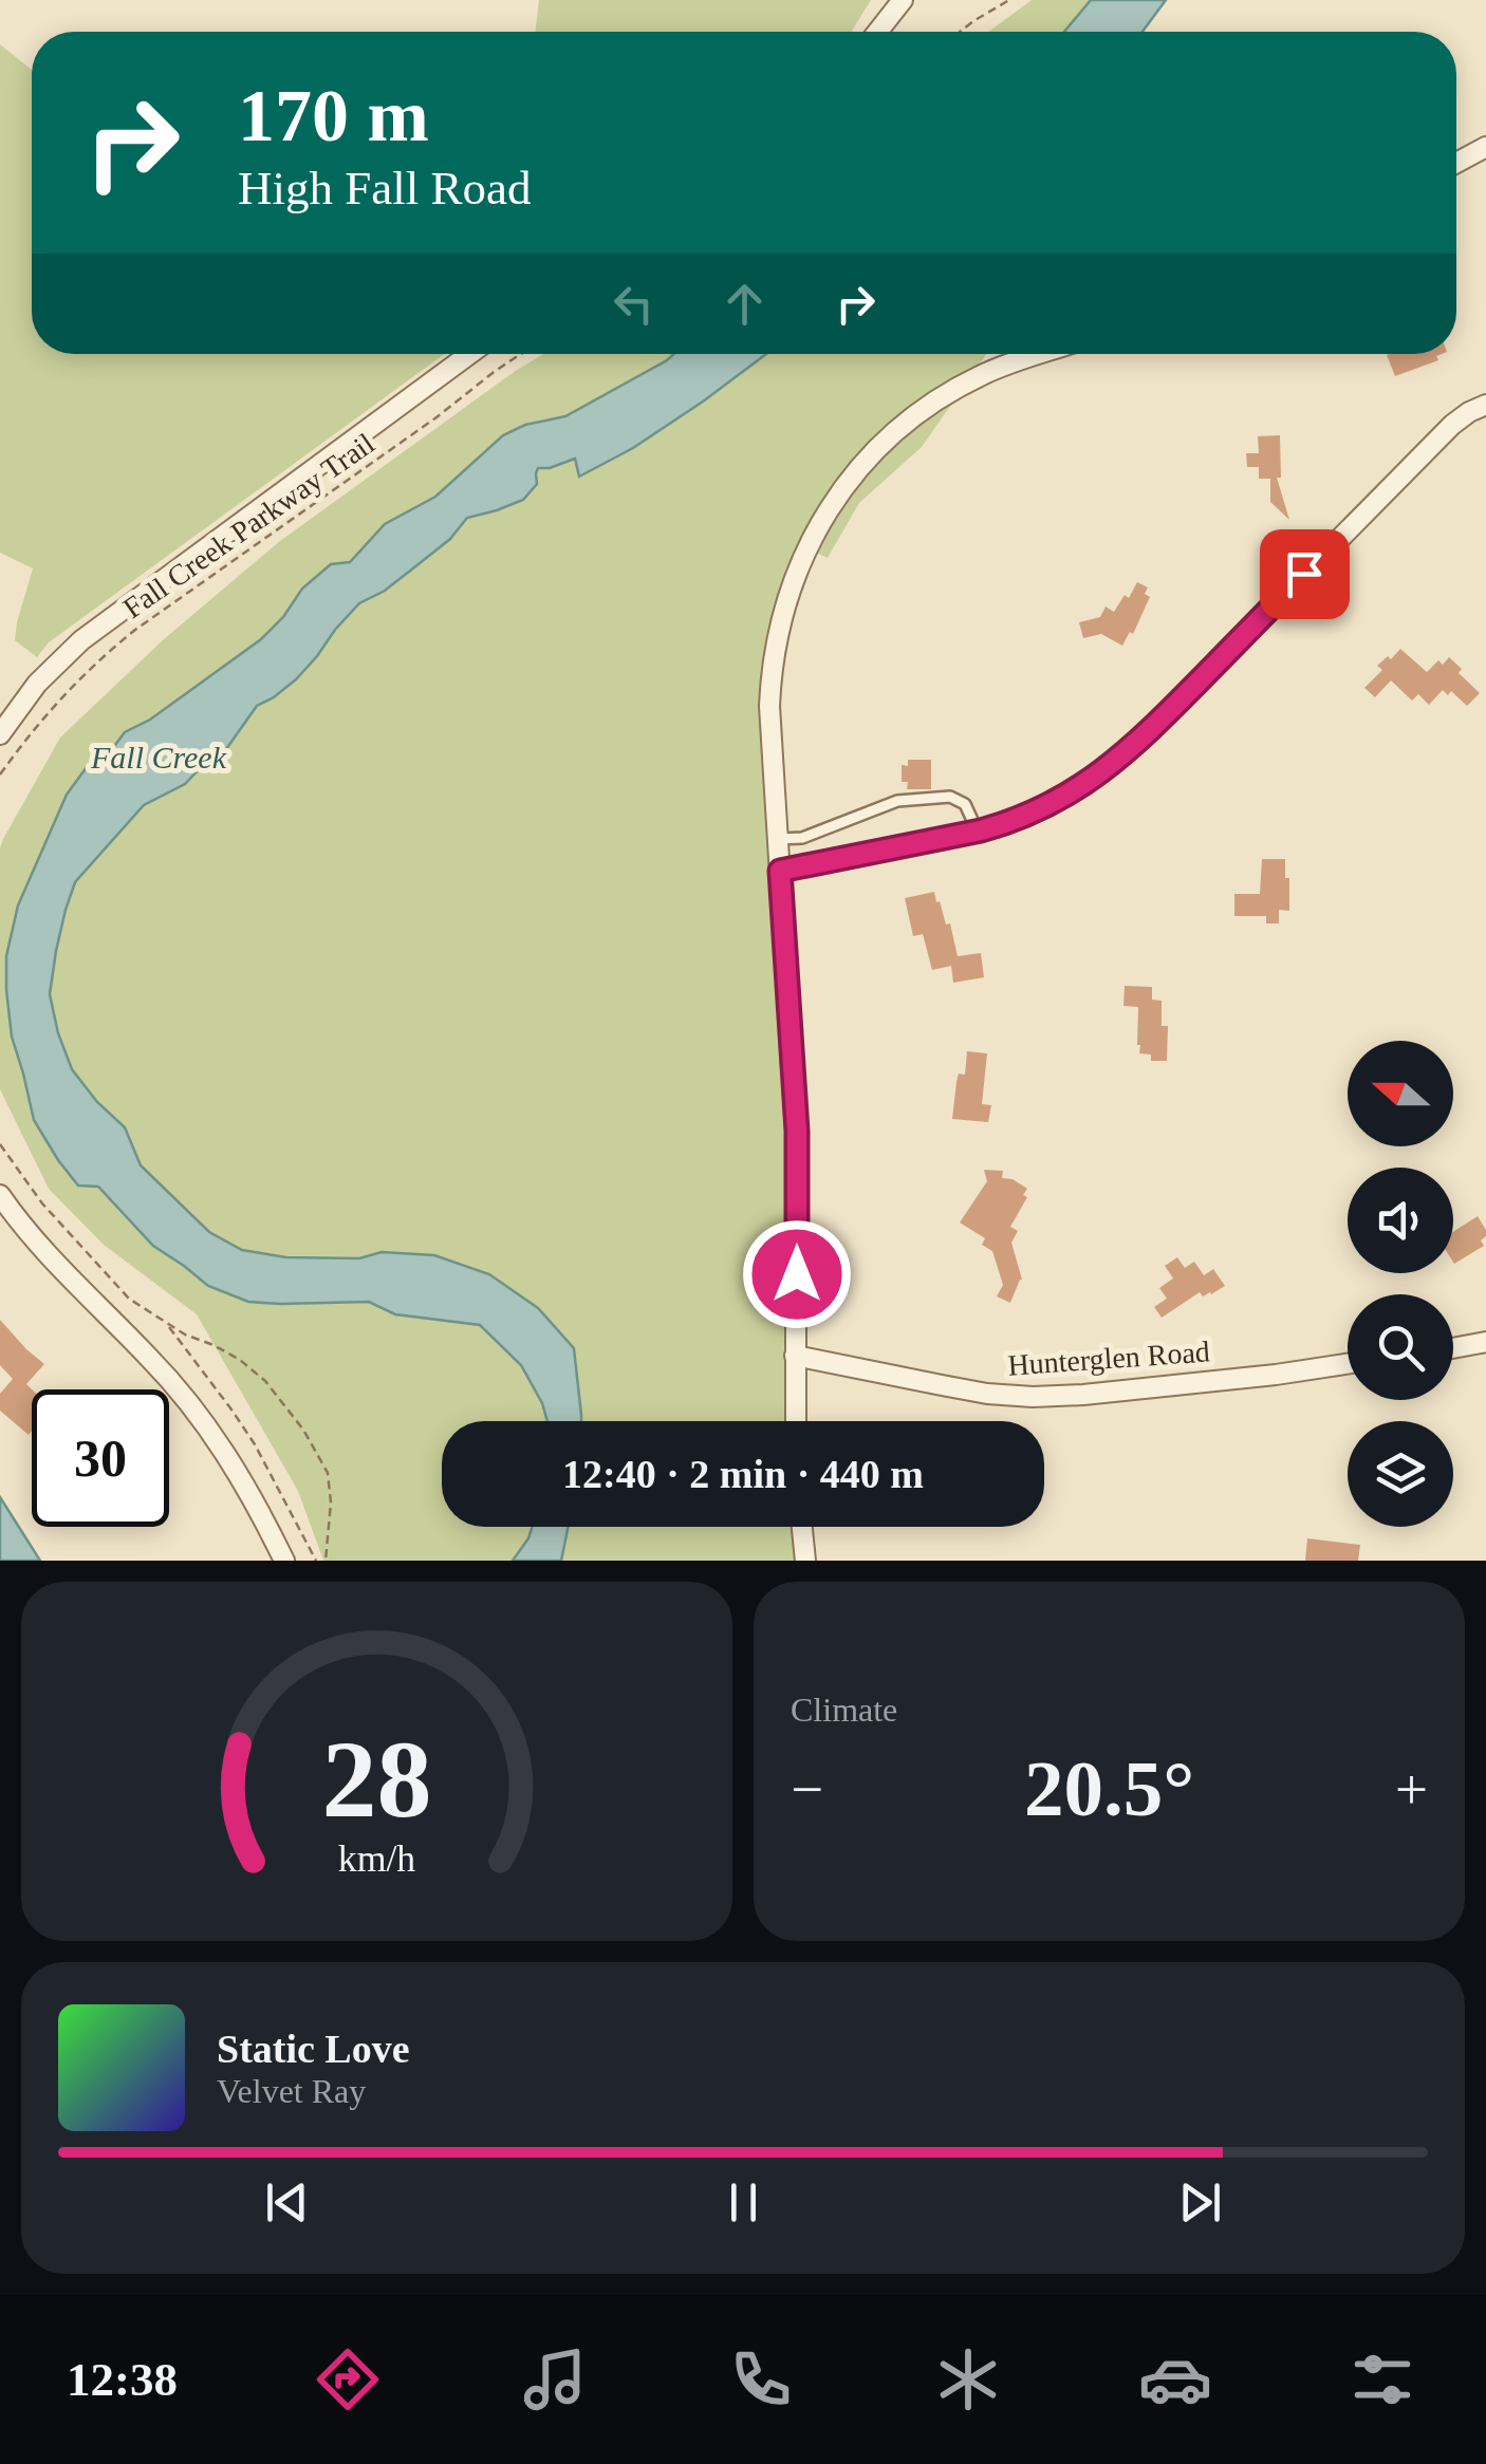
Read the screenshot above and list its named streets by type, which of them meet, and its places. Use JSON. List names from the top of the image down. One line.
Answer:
{"streets":{"street":["Hunterglen Road"],"path":["Fall Creek Parkway Trail"]},"water":["Fall Creek"],"north":"left","page":{"turn":["170 m","High Fall Road"],"limit":"30","trip":"12:40 · 2 min · 440 m","tile":"Climate","heat":["−","20.5°","+"],"song":["Static Love","Velvet Ray"],"tabs":"12:38","gauge":["28","km/h"]}}
